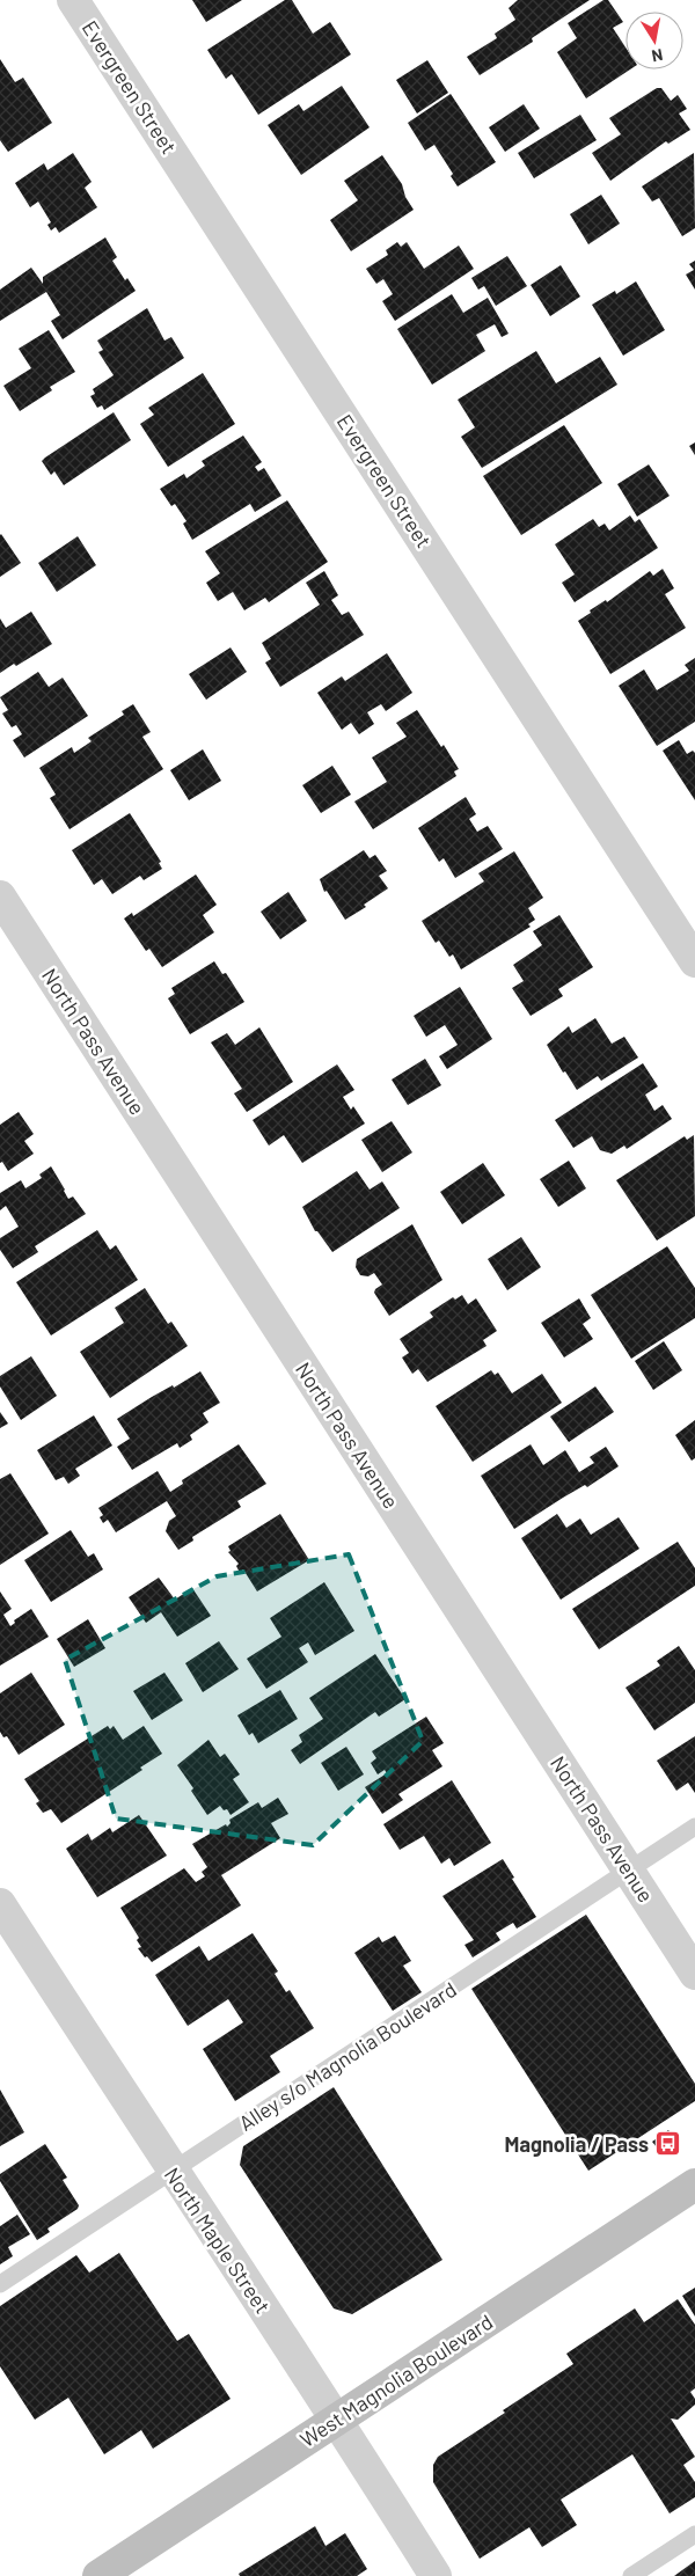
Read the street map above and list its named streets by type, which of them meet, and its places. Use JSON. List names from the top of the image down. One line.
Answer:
{"streets":{"main road":["West Magnolia Boulevard"],"street":["Evergreen Street","North Pass Avenue","North Maple Street"],"lane":["Alley s/o Magnolia Boulevard"]},"crossings":[["North Pass Avenue","Alley s/o Magnolia Boulevard"],["Alley s/o Magnolia Boulevard","North Maple Street"],["North Maple Street","West Magnolia Boulevard"]],"places":{"bus stop":["Magnolia / Pass"]},"north":"bottom"}
